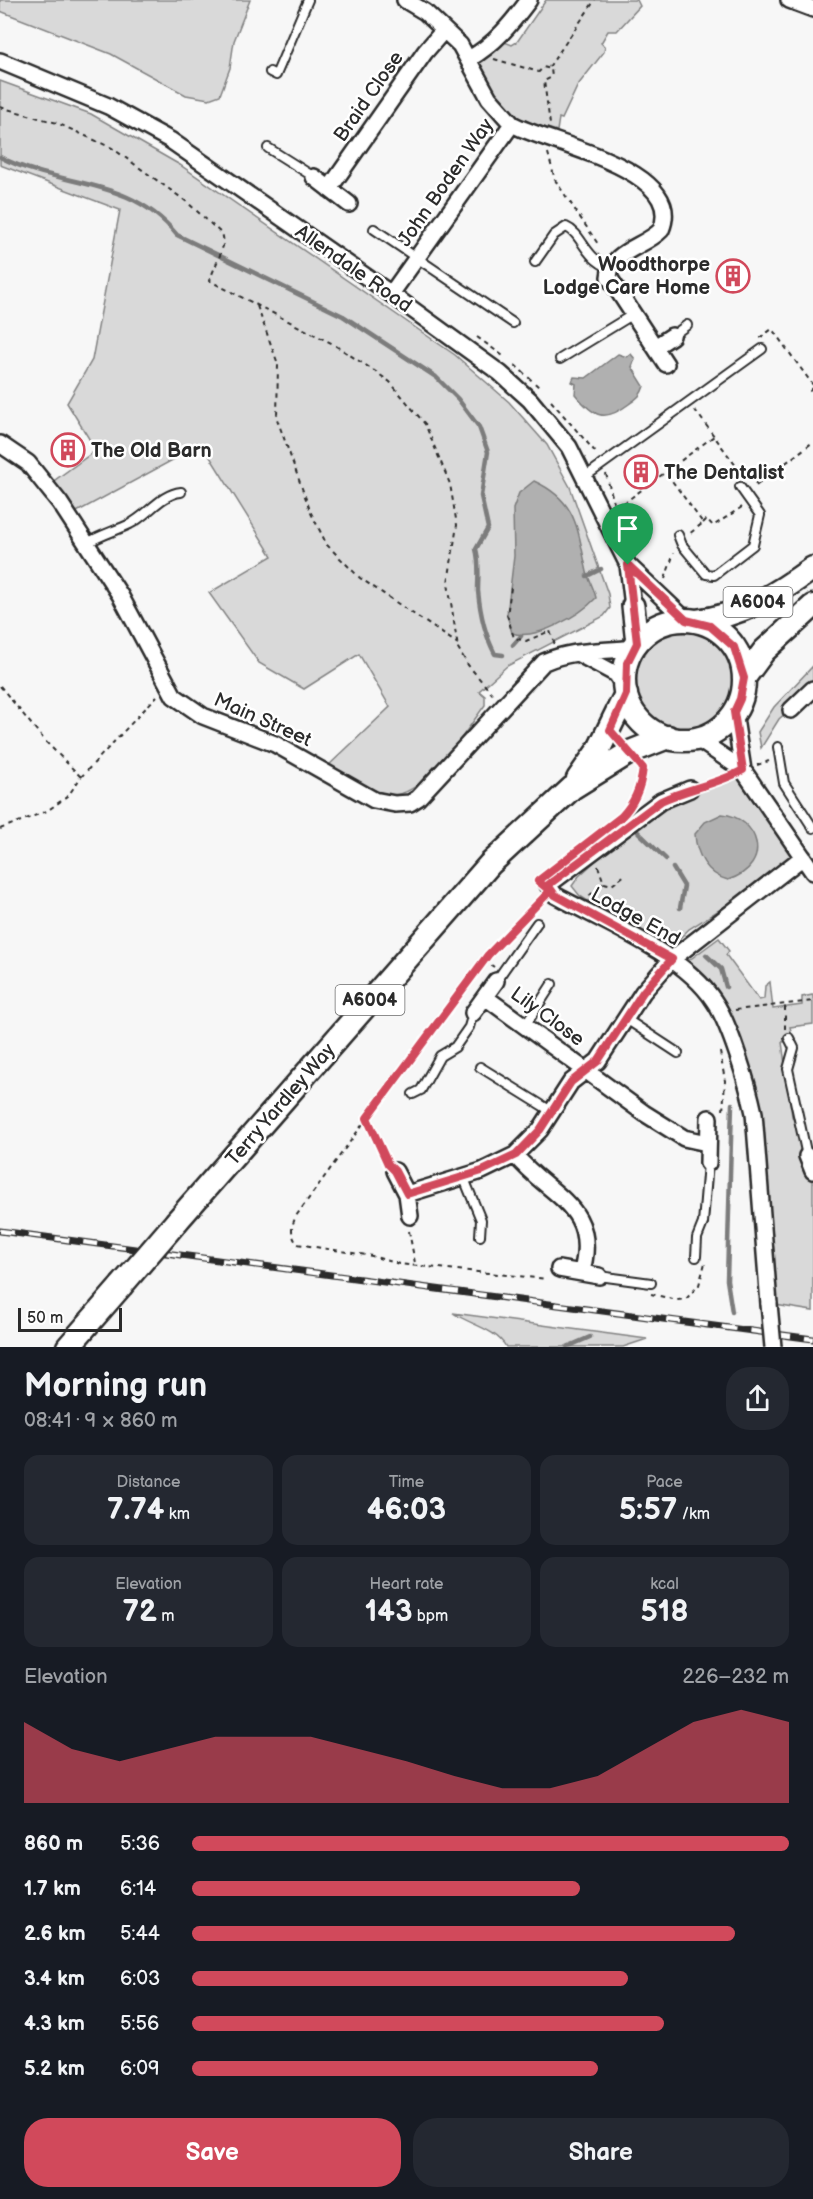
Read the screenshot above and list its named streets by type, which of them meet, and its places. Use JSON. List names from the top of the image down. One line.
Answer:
{"streets":{"main road":["A6004","Terry Yardley Way"],"street":["Braid Close","John Boden Way","Allendale Road","Main Street","Lodge End","Lily Close"]},"crossings":[["John Boden Way","Allendale Road"],["Allendale Road","A6004"],["Allendale Road","Main Street"],["Allendale Road","Terry Yardley Way"],["A6004","Main Street"],["A6004","Terry Yardley Way"],["Main Street","Terry Yardley Way"]],"places":{"building":["Woodthorpe Lodge Care Home","The Old Barn","The Dentalist"]},"scale_bar":"50 m","page":{"scale":"50 m","heading":["Morning run","08:41 · 9 × 860 m"],"stats":[["Distance","7.74 km"],["Time","46:03"],["Pace","5:57 /km"],["Elevation","72 m"],["Heart rate","143 bpm"],["kcal","518"]],"chart":["Elevation","226–232 m"],"list":[{"name":"860 m","note":"5:36"},{"name":"1.7 km","note":"6:14"},{"name":"2.6 km","note":"5:44"},{"name":"3.4 km","note":"6:03"},{"name":"4.3 km","note":"5:56"},{"name":"5.2 km","note":"6:09"}],"buttons":["Save","Share"]}}
